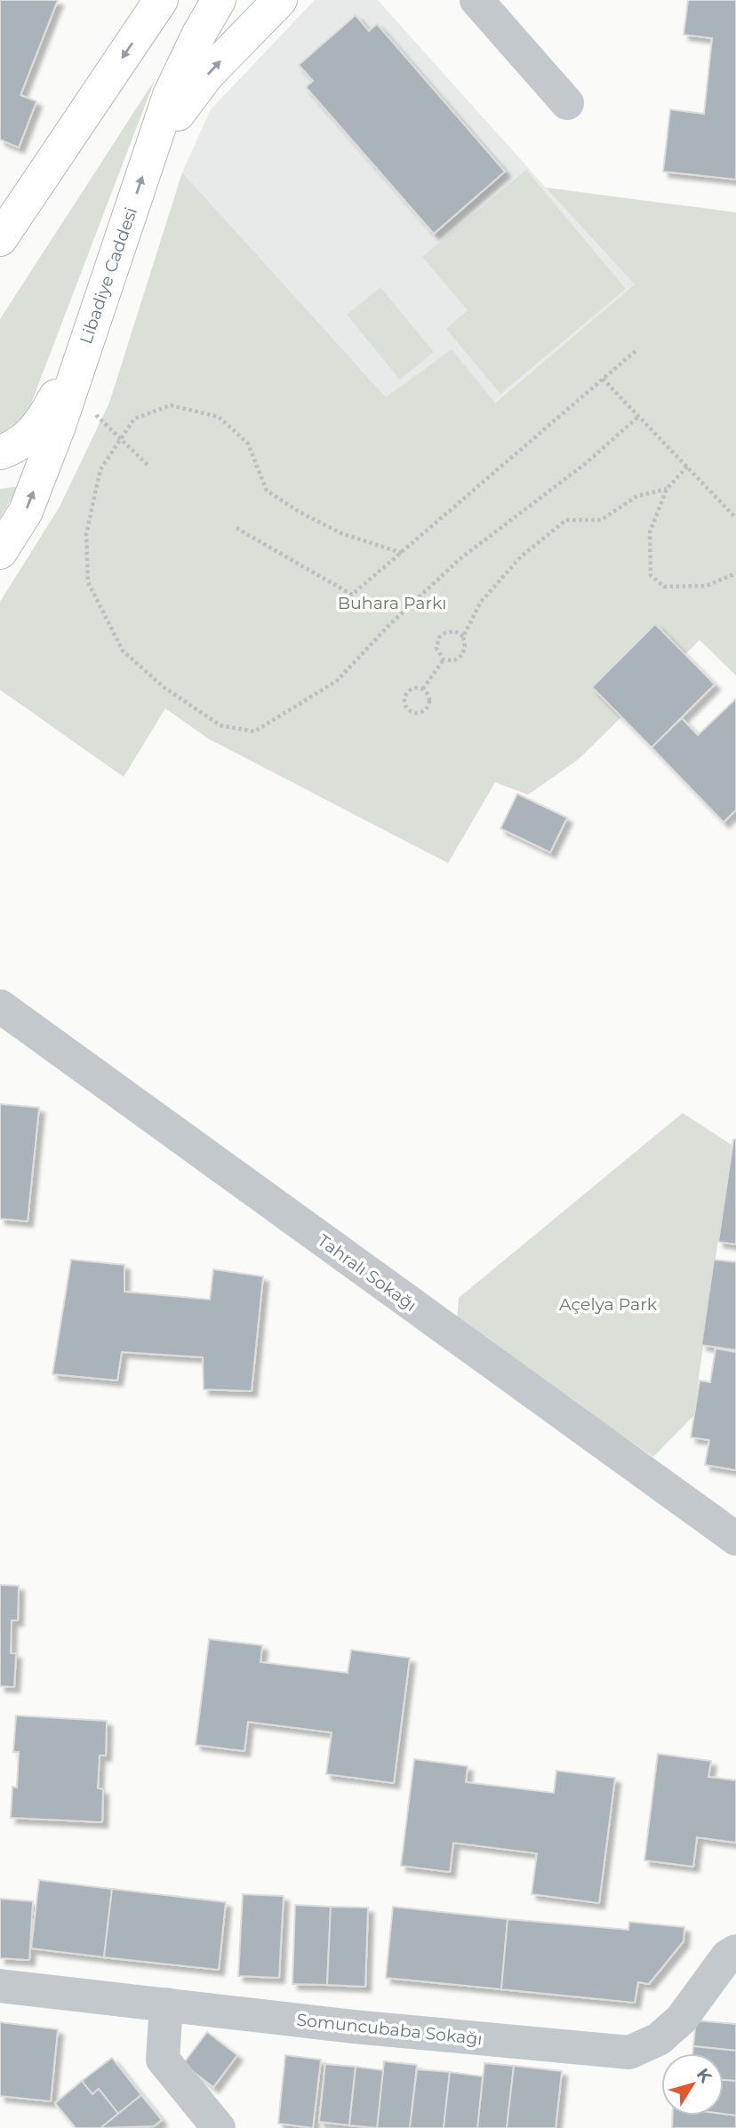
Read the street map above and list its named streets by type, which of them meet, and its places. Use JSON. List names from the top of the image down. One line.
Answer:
{"streets":{"main road":["Libadiye Caddesi"],"street":["Tahralı Sokağı","Somuncubaba Sokağı"]},"parks":["Buhara Parkı","Açelya Park"],"north":"top right"}
